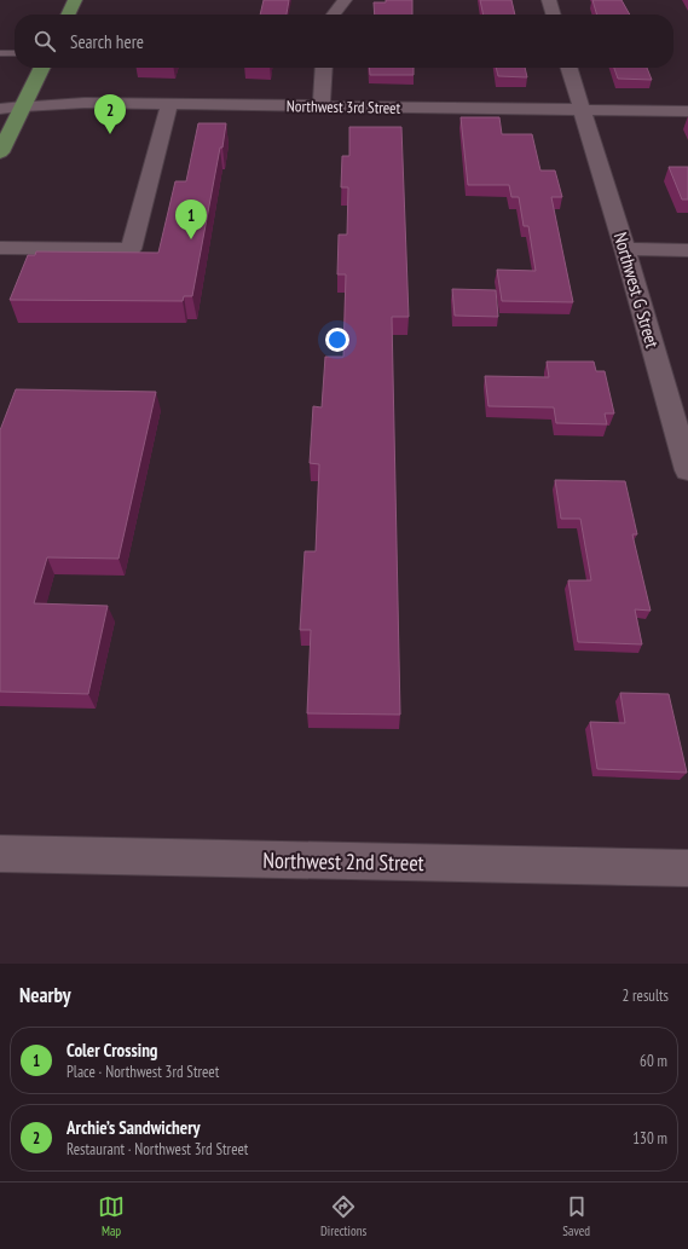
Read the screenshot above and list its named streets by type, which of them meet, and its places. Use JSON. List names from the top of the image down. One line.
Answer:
{"streets":{"street":["Northwest 3rd Street","Northwest G Street","Northwest 2nd Street"]},"crossings":[["Northwest 3rd Street","Northwest G Street"]],"page":{"search":"Search here","pins":["2","1"],"heading":["Nearby","2 results"],"list":[{"mark":"1","name":"Coler Crossing","note":"Place · Northwest 3rd Street","value":"60 m"},{"mark":"2","name":"Archie’s Sandwichery","note":"Restaurant · Northwest 3rd Street","value":"130 m"}],"nav":["Map","Directions","Saved"]}}
